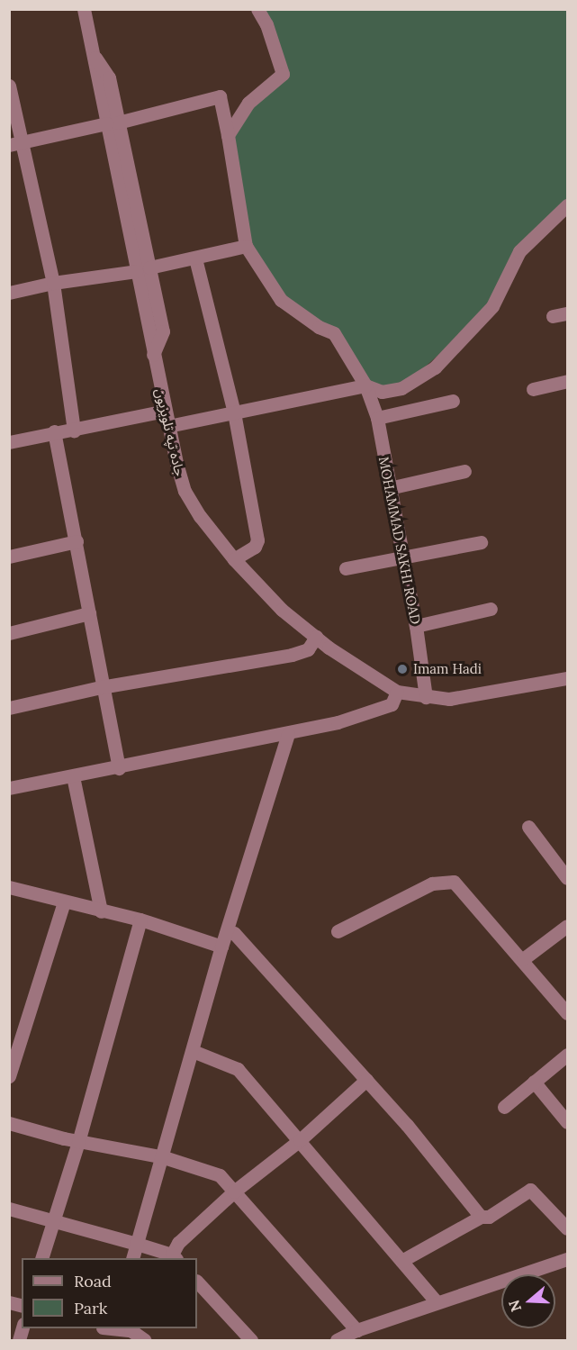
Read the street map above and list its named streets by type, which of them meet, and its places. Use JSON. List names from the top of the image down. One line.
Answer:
{"streets":{"street":["جاده تپه تلویزیون","MOHAMMAD SAKHI ROAD"]},"crossings":[["جاده تپه تلویزیون","MOHAMMAD SAKHI ROAD"]],"places":["Imam Hadi"],"legend":["Road","Park"],"north":"left"}
